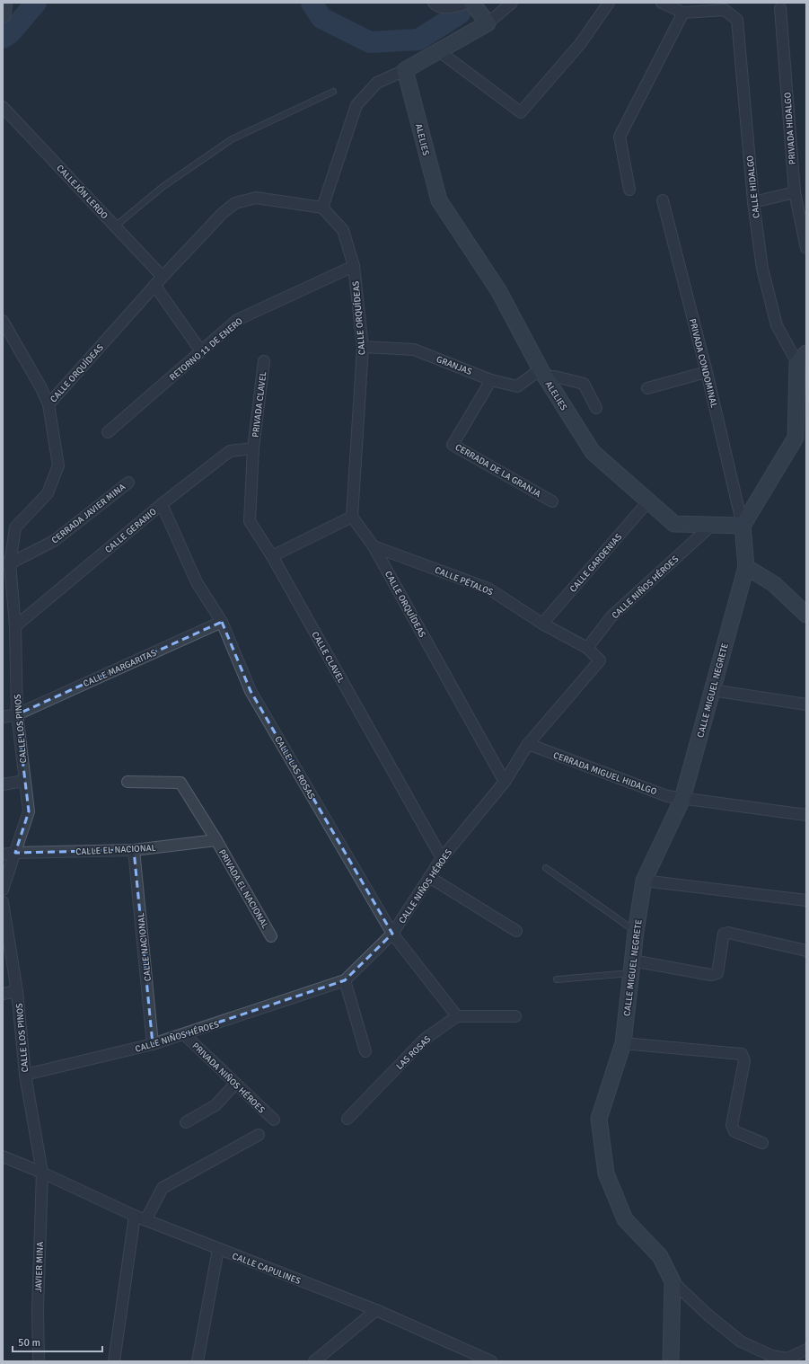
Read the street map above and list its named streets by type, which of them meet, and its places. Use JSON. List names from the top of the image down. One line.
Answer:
{"streets":{"street":["PRIVADA HIDALGO","ALELIES","CALLE HIDALGO","CALLEJÓN LERDO","CALLE ORQUÍDEAS","RETORNO 11 DE ENERO","PRIVADA CONDOMINAL","GRANJAS","PRIVADA CLAVEL","CERRADA DE LA GRANJA","CERRADA JAVIER MINA","CALLE GERANIO","CALLE GARDENIAS","CALLE PÉTALOS","CALLE NIÑOS HÉROES","CALLE CLAVEL","CALLE MARGARITAS","CALLE MIGUEL NEGRETE","CALLE LOS PINOS","CALLE LAS ROSAS","CERRADA MIGUEL HIDALGO","CALLE EL NACIONAL","PRIVADA EL NACIONAL","CALLE NACIONAL","LAS ROSAS","PRIVADA NIÑOS HÉROES","JAVIER MINA","CALLE CAPULINES"]},"crossings":[["ALELIES","PRIVADA CONDOMINAL"],["ALELIES","GRANJAS"],["ALELIES","CALLE GARDENIAS"],["ALELIES","CALLE NIÑOS HÉROES"],["CALLEJÓN LERDO","CALLE ORQUÍDEAS"],["CALLE ORQUÍDEAS","RETORNO 11 DE ENERO"],["CALLE ORQUÍDEAS","GRANJAS"],["CALLE ORQUÍDEAS","CALLE PÉTALOS"],["CALLE ORQUÍDEAS","CALLE NIÑOS HÉROES"],["CALLE ORQUÍDEAS","CALLE LOS PINOS"],["GRANJAS","CERRADA DE LA GRANJA"],["PRIVADA CLAVEL","CALLE GERANIO"],["PRIVADA CLAVEL","CALLE CLAVEL"],["CERRADA JAVIER MINA","CALLE LOS PINOS"],["CALLE GERANIO","CALLE CLAVEL"],["CALLE GERANIO","CALLE LOS PINOS"],["CALLE GERANIO","CALLE LAS ROSAS"],["CALLE GARDENIAS","CALLE PÉTALOS"],["CALLE PÉTALOS","CALLE NIÑOS HÉROES"],["CALLE NIÑOS HÉROES","CALLE CLAVEL"],["CALLE NIÑOS HÉROES","CALLE LOS PINOS"],["CALLE NIÑOS HÉROES","CALLE LAS ROSAS"],["CALLE NIÑOS HÉROES","CERRADA MIGUEL HIDALGO"],["CALLE NIÑOS HÉROES","CALLE NACIONAL"],["CALLE NIÑOS HÉROES","PRIVADA NIÑOS HÉROES"],["CALLE MARGARITAS","CALLE LOS PINOS"],["CALLE MARGARITAS","CALLE LAS ROSAS"],["CALLE MIGUEL NEGRETE","CERRADA MIGUEL HIDALGO"],["CALLE LOS PINOS","CALLE EL NACIONAL"],["CALLE LOS PINOS","JAVIER MINA"],["CALLE LOS PINOS","CALLE CAPULINES"],["CALLE LAS ROSAS","LAS ROSAS"],["CALLE EL NACIONAL","PRIVADA EL NACIONAL"],["CALLE EL NACIONAL","CALLE NACIONAL"],["JAVIER MINA","CALLE CAPULINES"]],"scale_bar":"50 m"}
